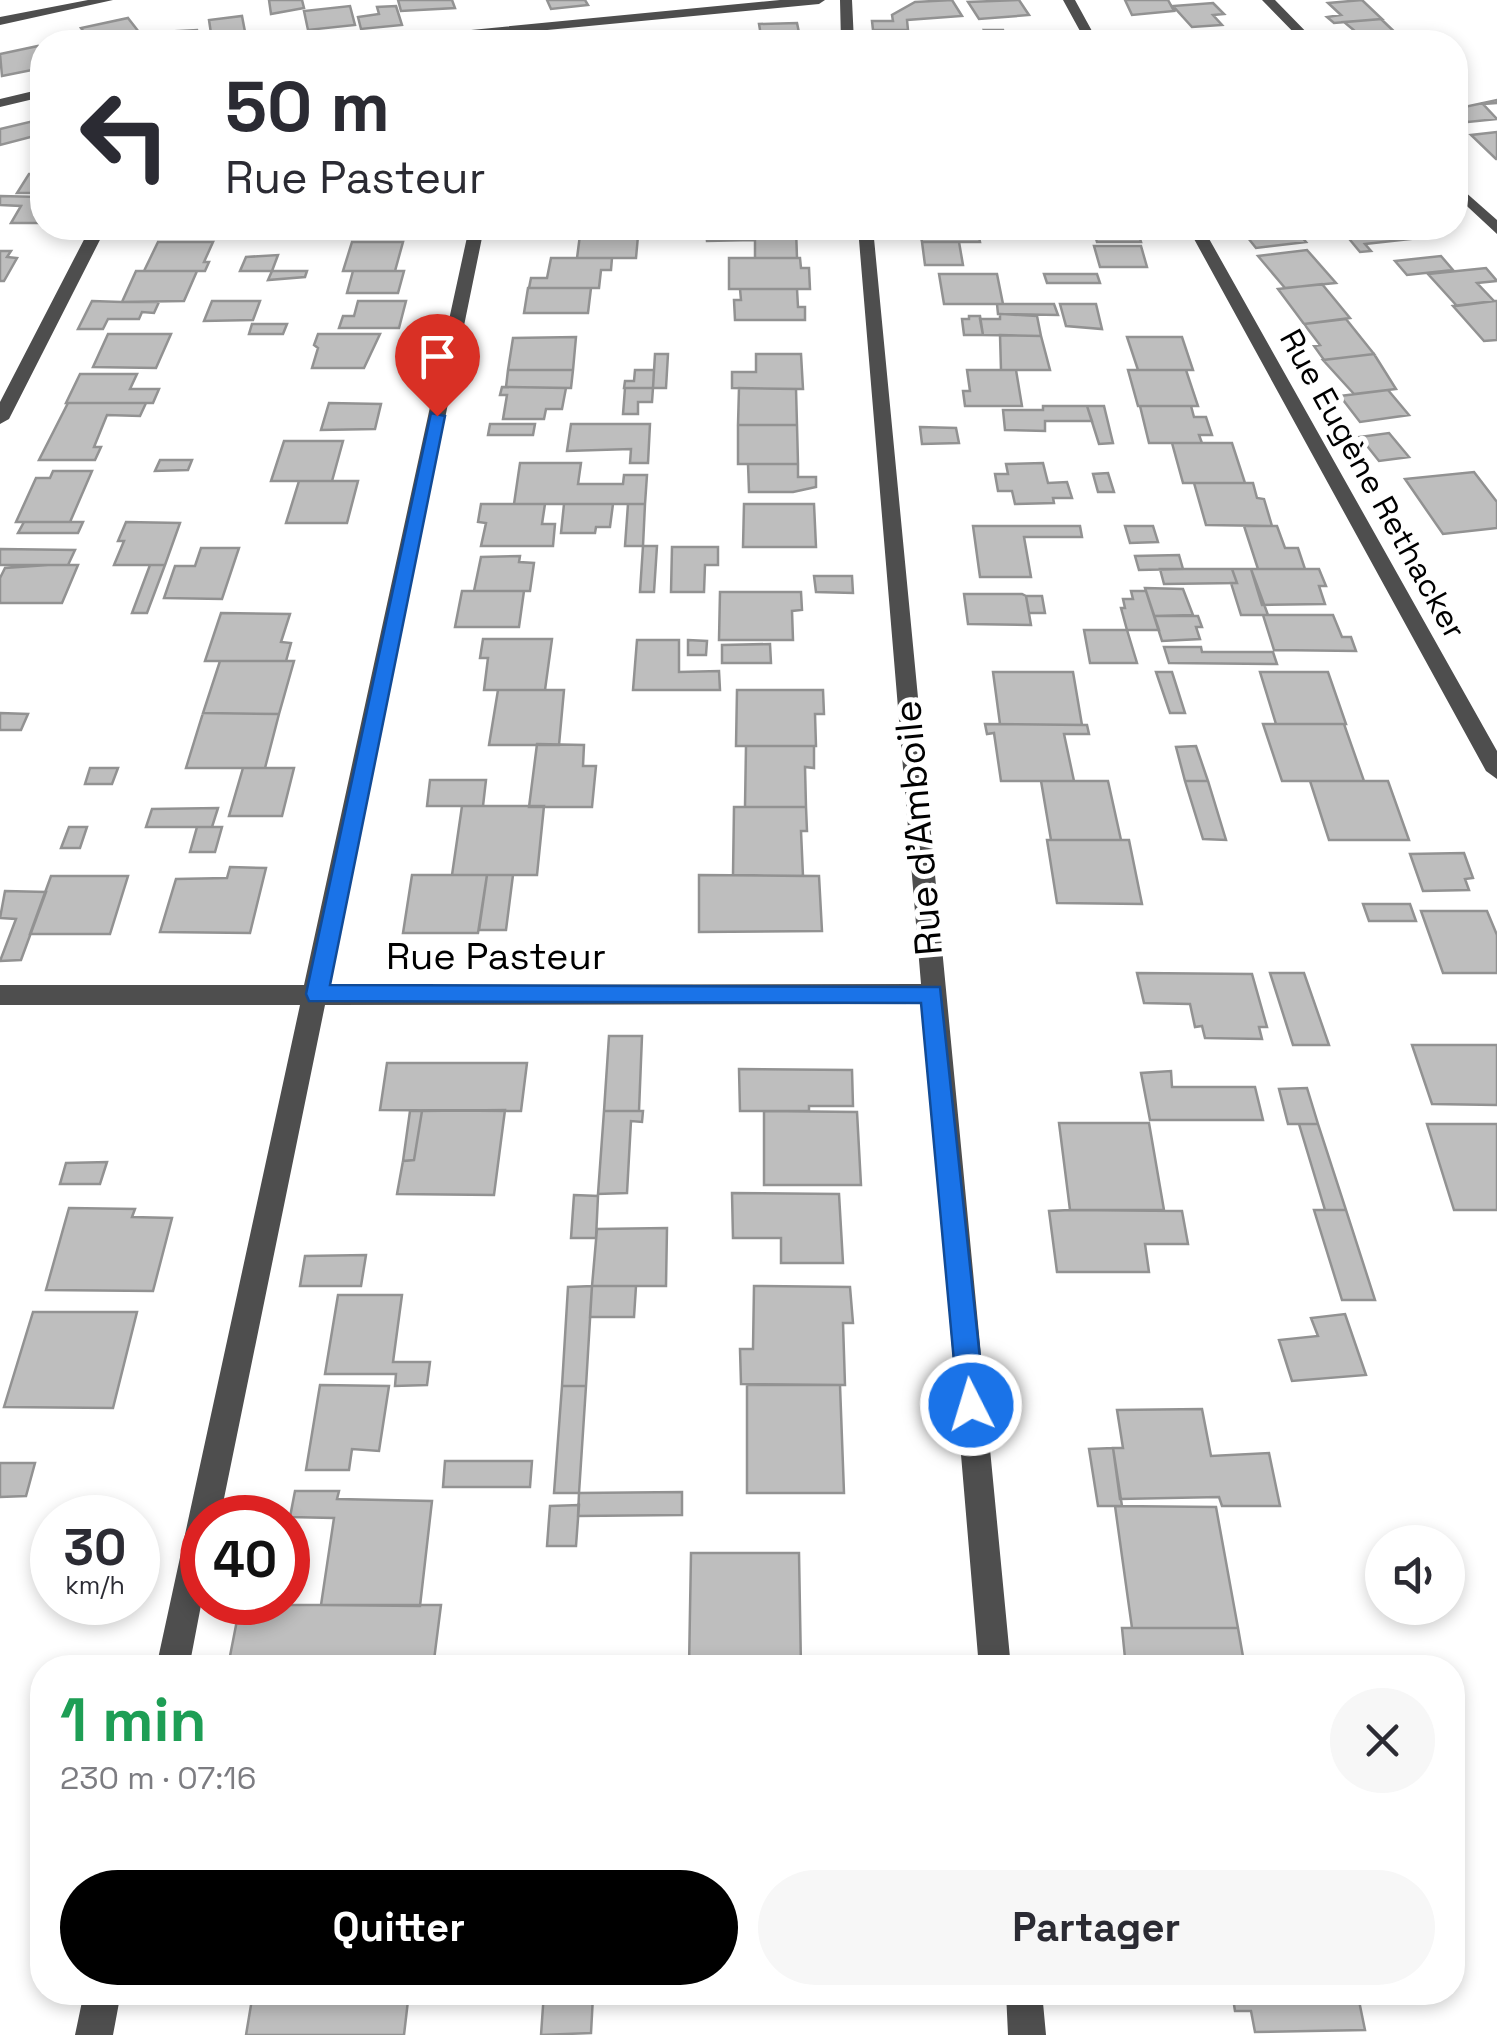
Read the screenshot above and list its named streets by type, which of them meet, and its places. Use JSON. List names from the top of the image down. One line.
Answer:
{"streets":{"street":["Rue Eugène Rethacker","Rue d'Amboile","Rue Pasteur"]},"crossings":[["Rue d'Amboile","Rue Pasteur"]],"page":{"turn":["50 m","Rue Pasteur"],"speed":"30 km/h","limit":"40","heading":["1 min","230 m · 07:16"],"buttons":["Quitter","Partager"]}}
